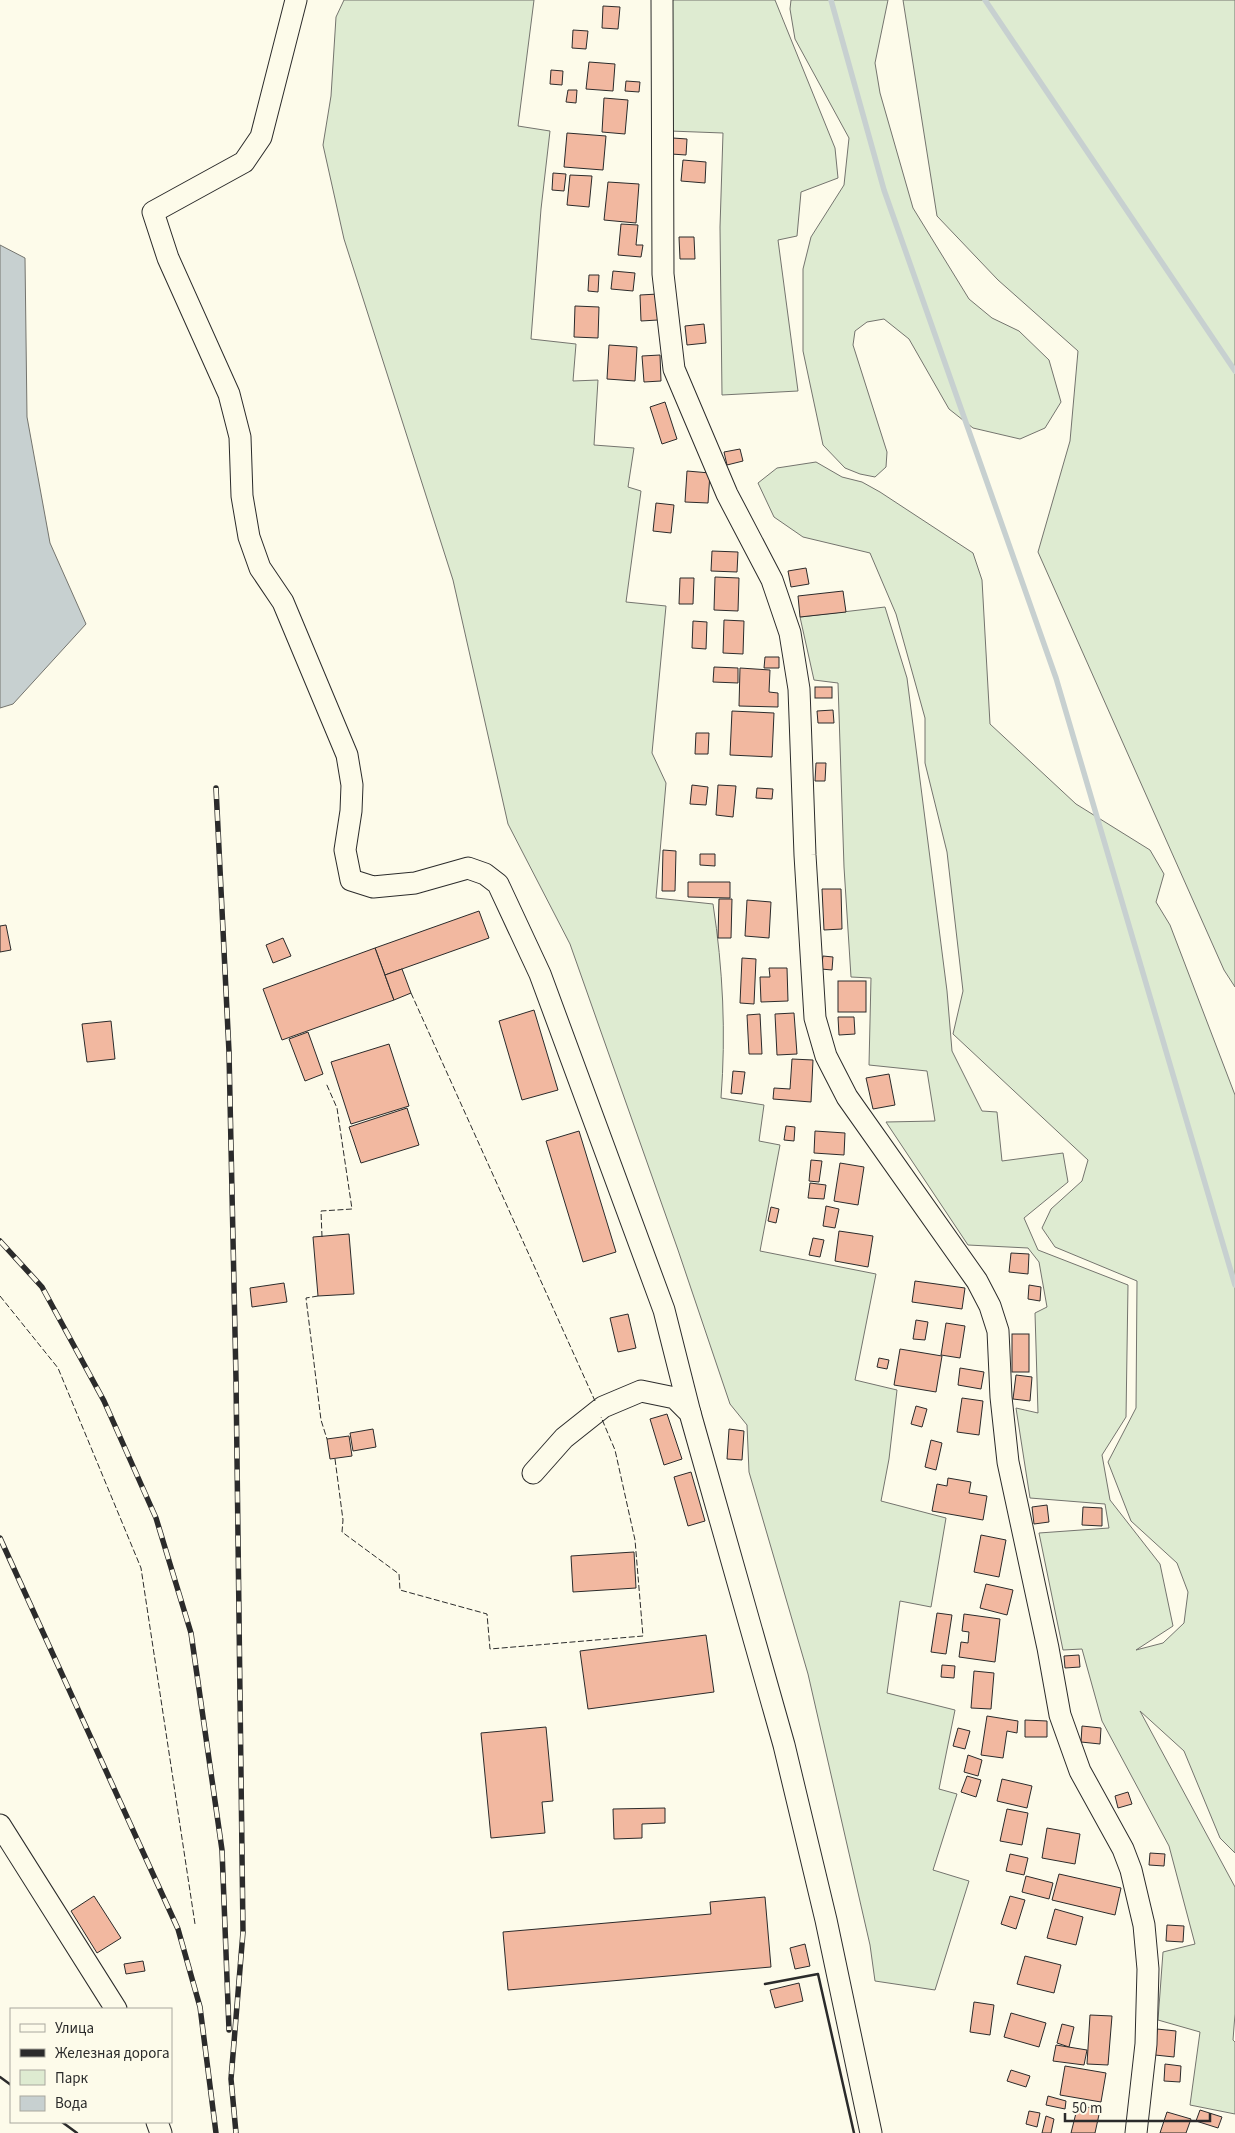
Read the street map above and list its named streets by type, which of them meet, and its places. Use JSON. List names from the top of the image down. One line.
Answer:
{"legend":["Улица","Железная дорога","Парк","Вода"],"scale_bar":"50 m"}
